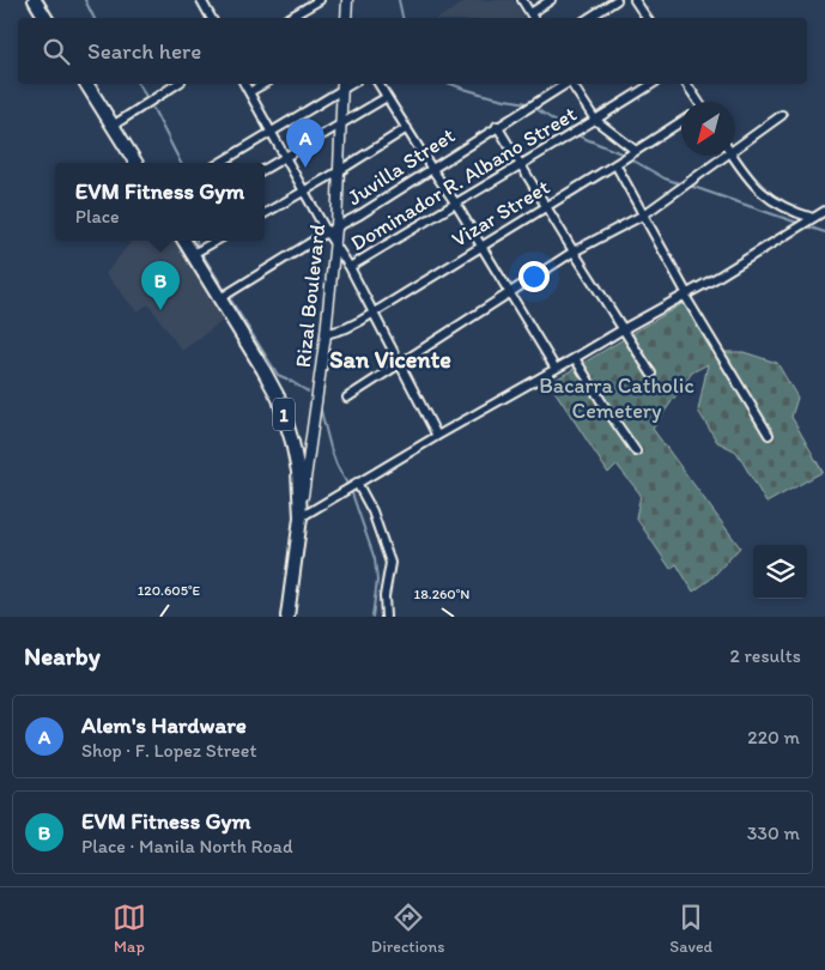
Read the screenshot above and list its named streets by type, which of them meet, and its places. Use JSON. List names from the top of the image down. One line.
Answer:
{"streets":{"highway":["1"],"main road":["Rizal Boulevard"],"street":["Juvilla Street","Dominador R. Albano Street","Vizar Street"]},"crossings":[["Juvilla Street","Rizal Boulevard"],["Juvilla Street","1"],["Vizar Street","Rizal Boulevard"],["Rizal Boulevard","1"]],"districts":["San Vicente"],"parks":["Bacarra Catholic Cemetery"],"north":"bottom left","page":{"search":"Search here","pins":["A","B"],"popup":["EVM Fitness Gym","Place"],"heading":["Nearby","2 results"],"list":[{"mark":"A","name":"Alem's Hardware","note":"Shop · F. Lopez Street","value":"220 m"},{"mark":"B","name":"EVM Fitness Gym","note":"Place · Manila North Road","value":"330 m"}],"nav":["Map","Directions","Saved"]},"coordinates":["120.605°E","18.260°N"]}
